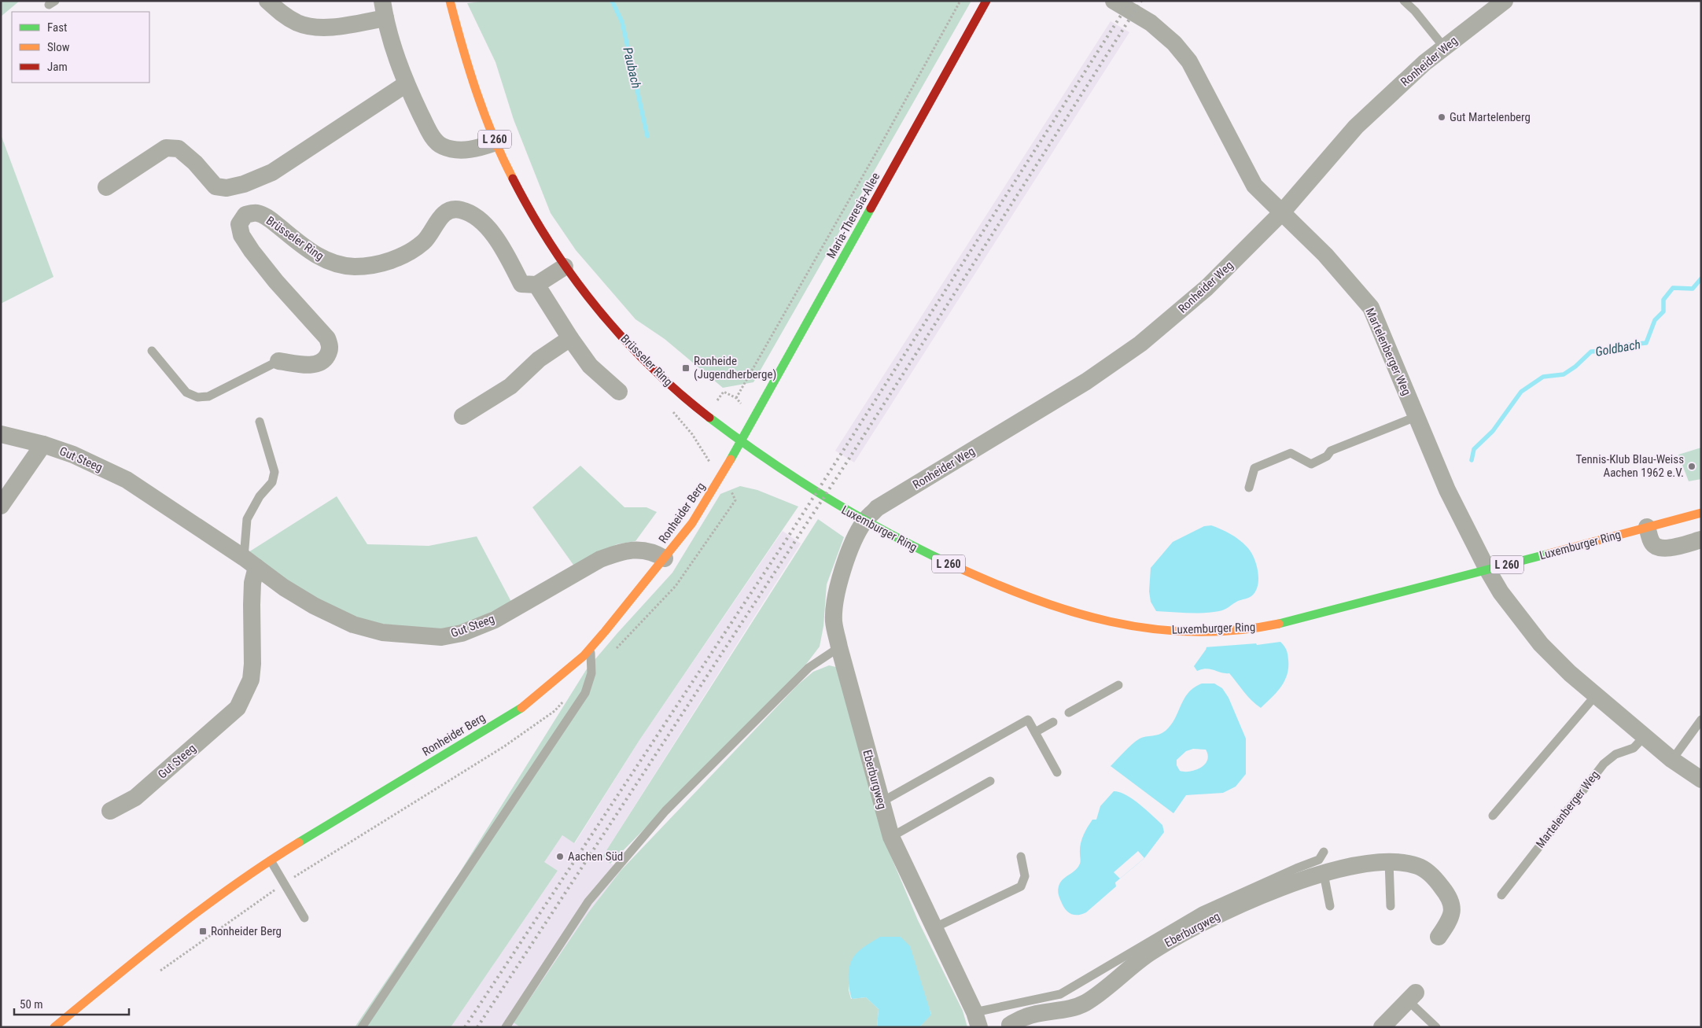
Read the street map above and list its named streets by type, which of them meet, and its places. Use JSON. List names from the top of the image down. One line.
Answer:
{"streets":{"main road":["L 260","Maria-Theresia-Allee","Brüsseler Ring","Ronheider Berg","Luxemburger Ring"],"street":["Ronheider Weg","Martelenberger Weg","Gut Steeg","Eberburgweg"]},"crossings":[["Ronheider Weg","Martelenberger Weg"],["Ronheider Weg","Luxemburger Ring"],["Ronheider Weg","Eberburgweg"],["Maria-Theresia-Allee","Brüsseler Ring"],["Maria-Theresia-Allee","Ronheider Berg"],["Maria-Theresia-Allee","Luxemburger Ring"],["Brüsseler Ring","Ronheider Berg"],["Brüsseler Ring","Luxemburger Ring"],["Martelenberger Weg","Luxemburger Ring"],["Gut Steeg","Ronheider Berg"],["Ronheider Berg","Luxemburger Ring"],["Luxemburger Ring","Eberburgweg"]],"water":["Paubach","Goldbach"],"places":{"other":["Gut Martelenberg","Tennis-Klub Blau-Weiss Aachen 1962 e.V.","Aachen Süd"],"transit":["Ronheide (Jugendherberge)","Ronheider Berg"]},"legend":["Fast","Slow","Jam"],"scale_bar":"50 m"}
